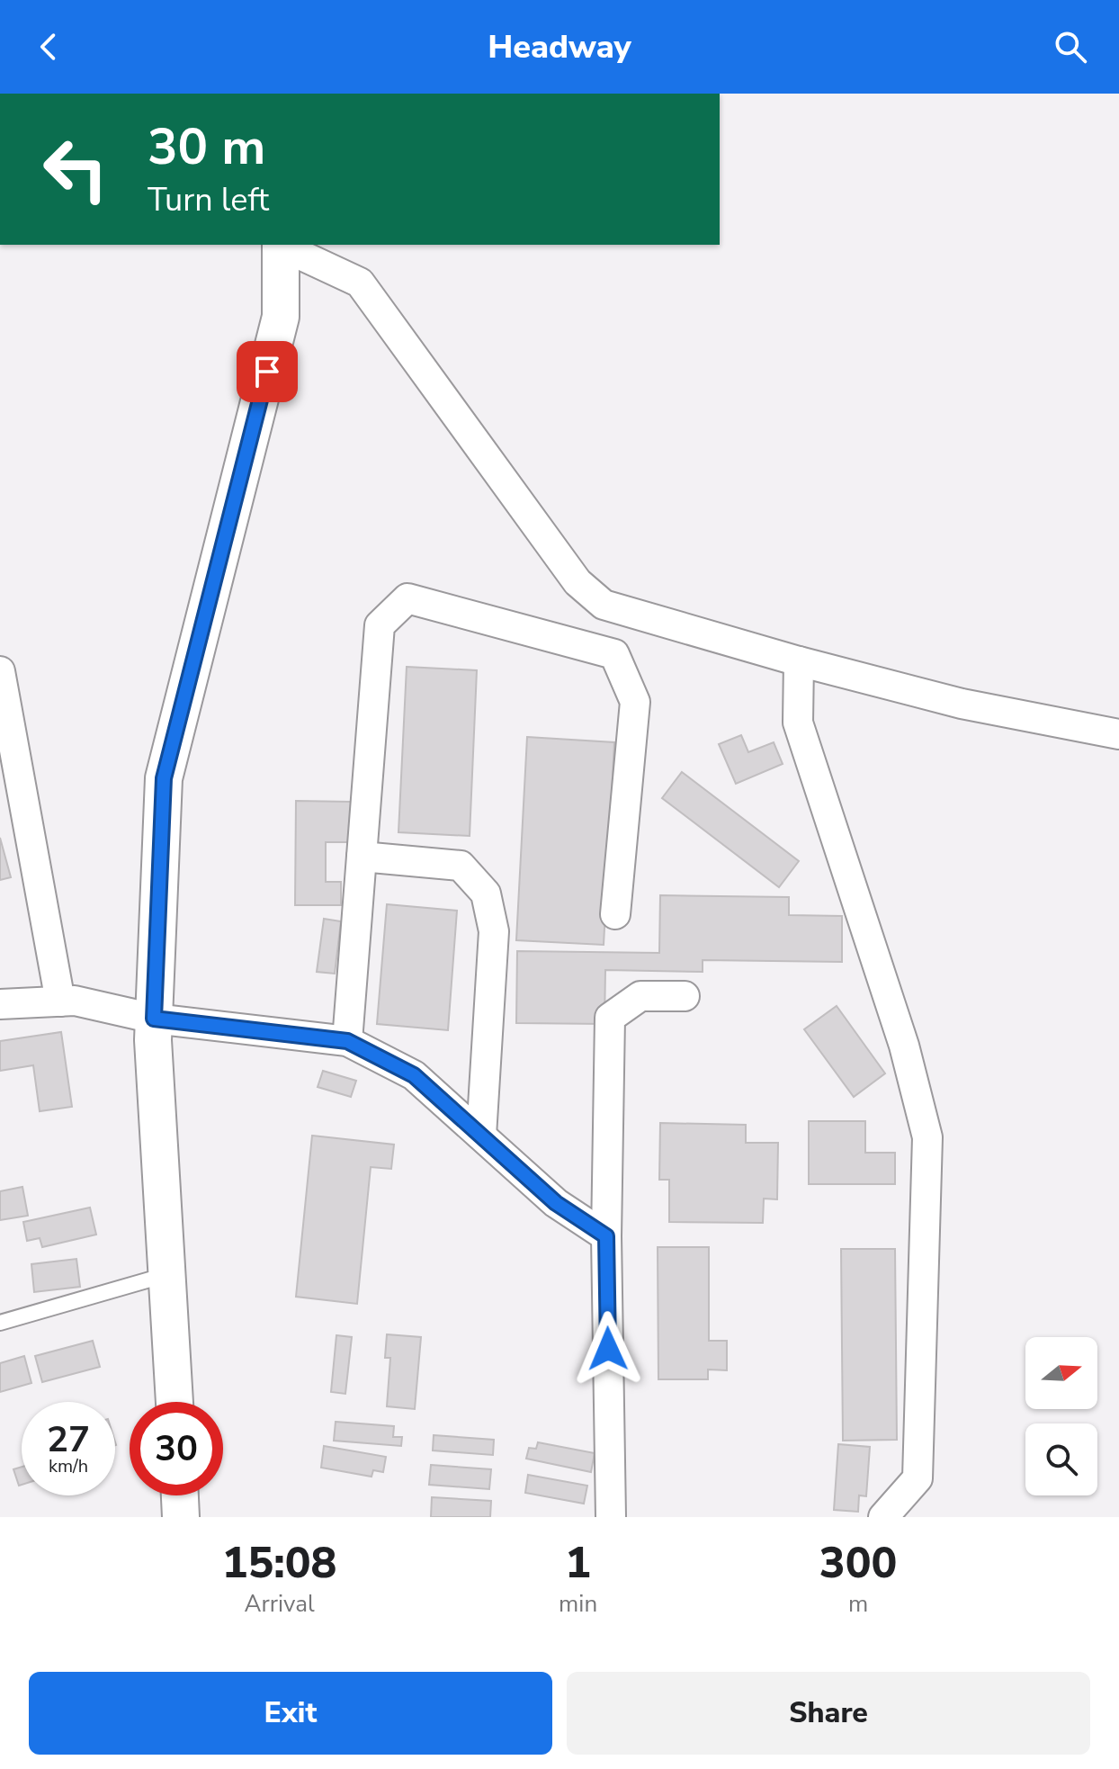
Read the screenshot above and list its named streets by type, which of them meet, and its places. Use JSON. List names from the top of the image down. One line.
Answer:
{"north":"right","page":{"header":"Headway","turn":["30 m","Turn left"],"speed":"27 km/h","limit":"30","eta":["15:08","Arrival","1","min","300","m"],"buttons":["Exit","Share"]}}
